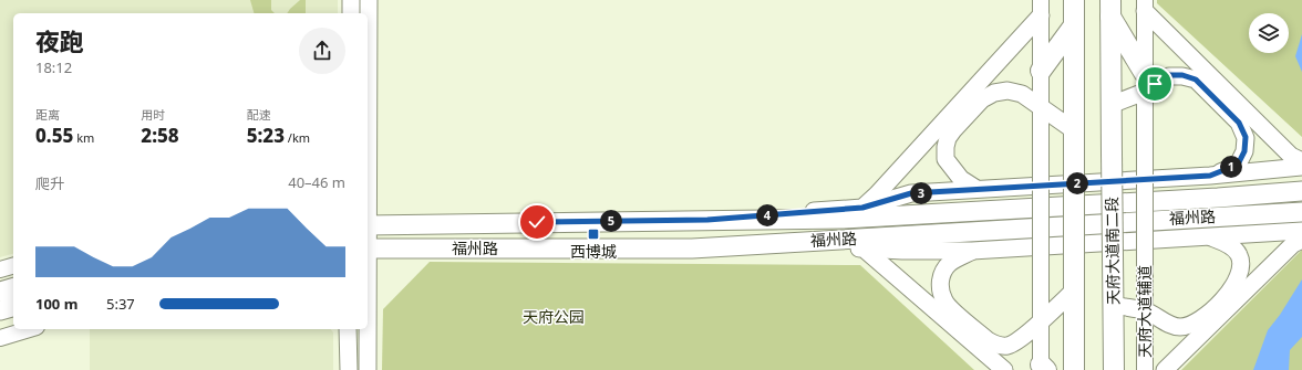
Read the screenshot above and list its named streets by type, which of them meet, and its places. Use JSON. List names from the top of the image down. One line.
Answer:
{"streets":{"highway":["天府大道南二段"],"main road":["福州路"],"street":["天府大道辅道"]},"parks":["天府公园"],"places":{"transit":["西博城"]},"page":{"heading":["夜跑","18:12"],"stats":[["距离","0.55 km"],["用时","2:58"],["配速","5:23 /km"]],"pins":["1","2","3","4","5"],"chart":["爬升","40–46 m"],"list":[{"name":"100 m","note":"5:37"}]}}
